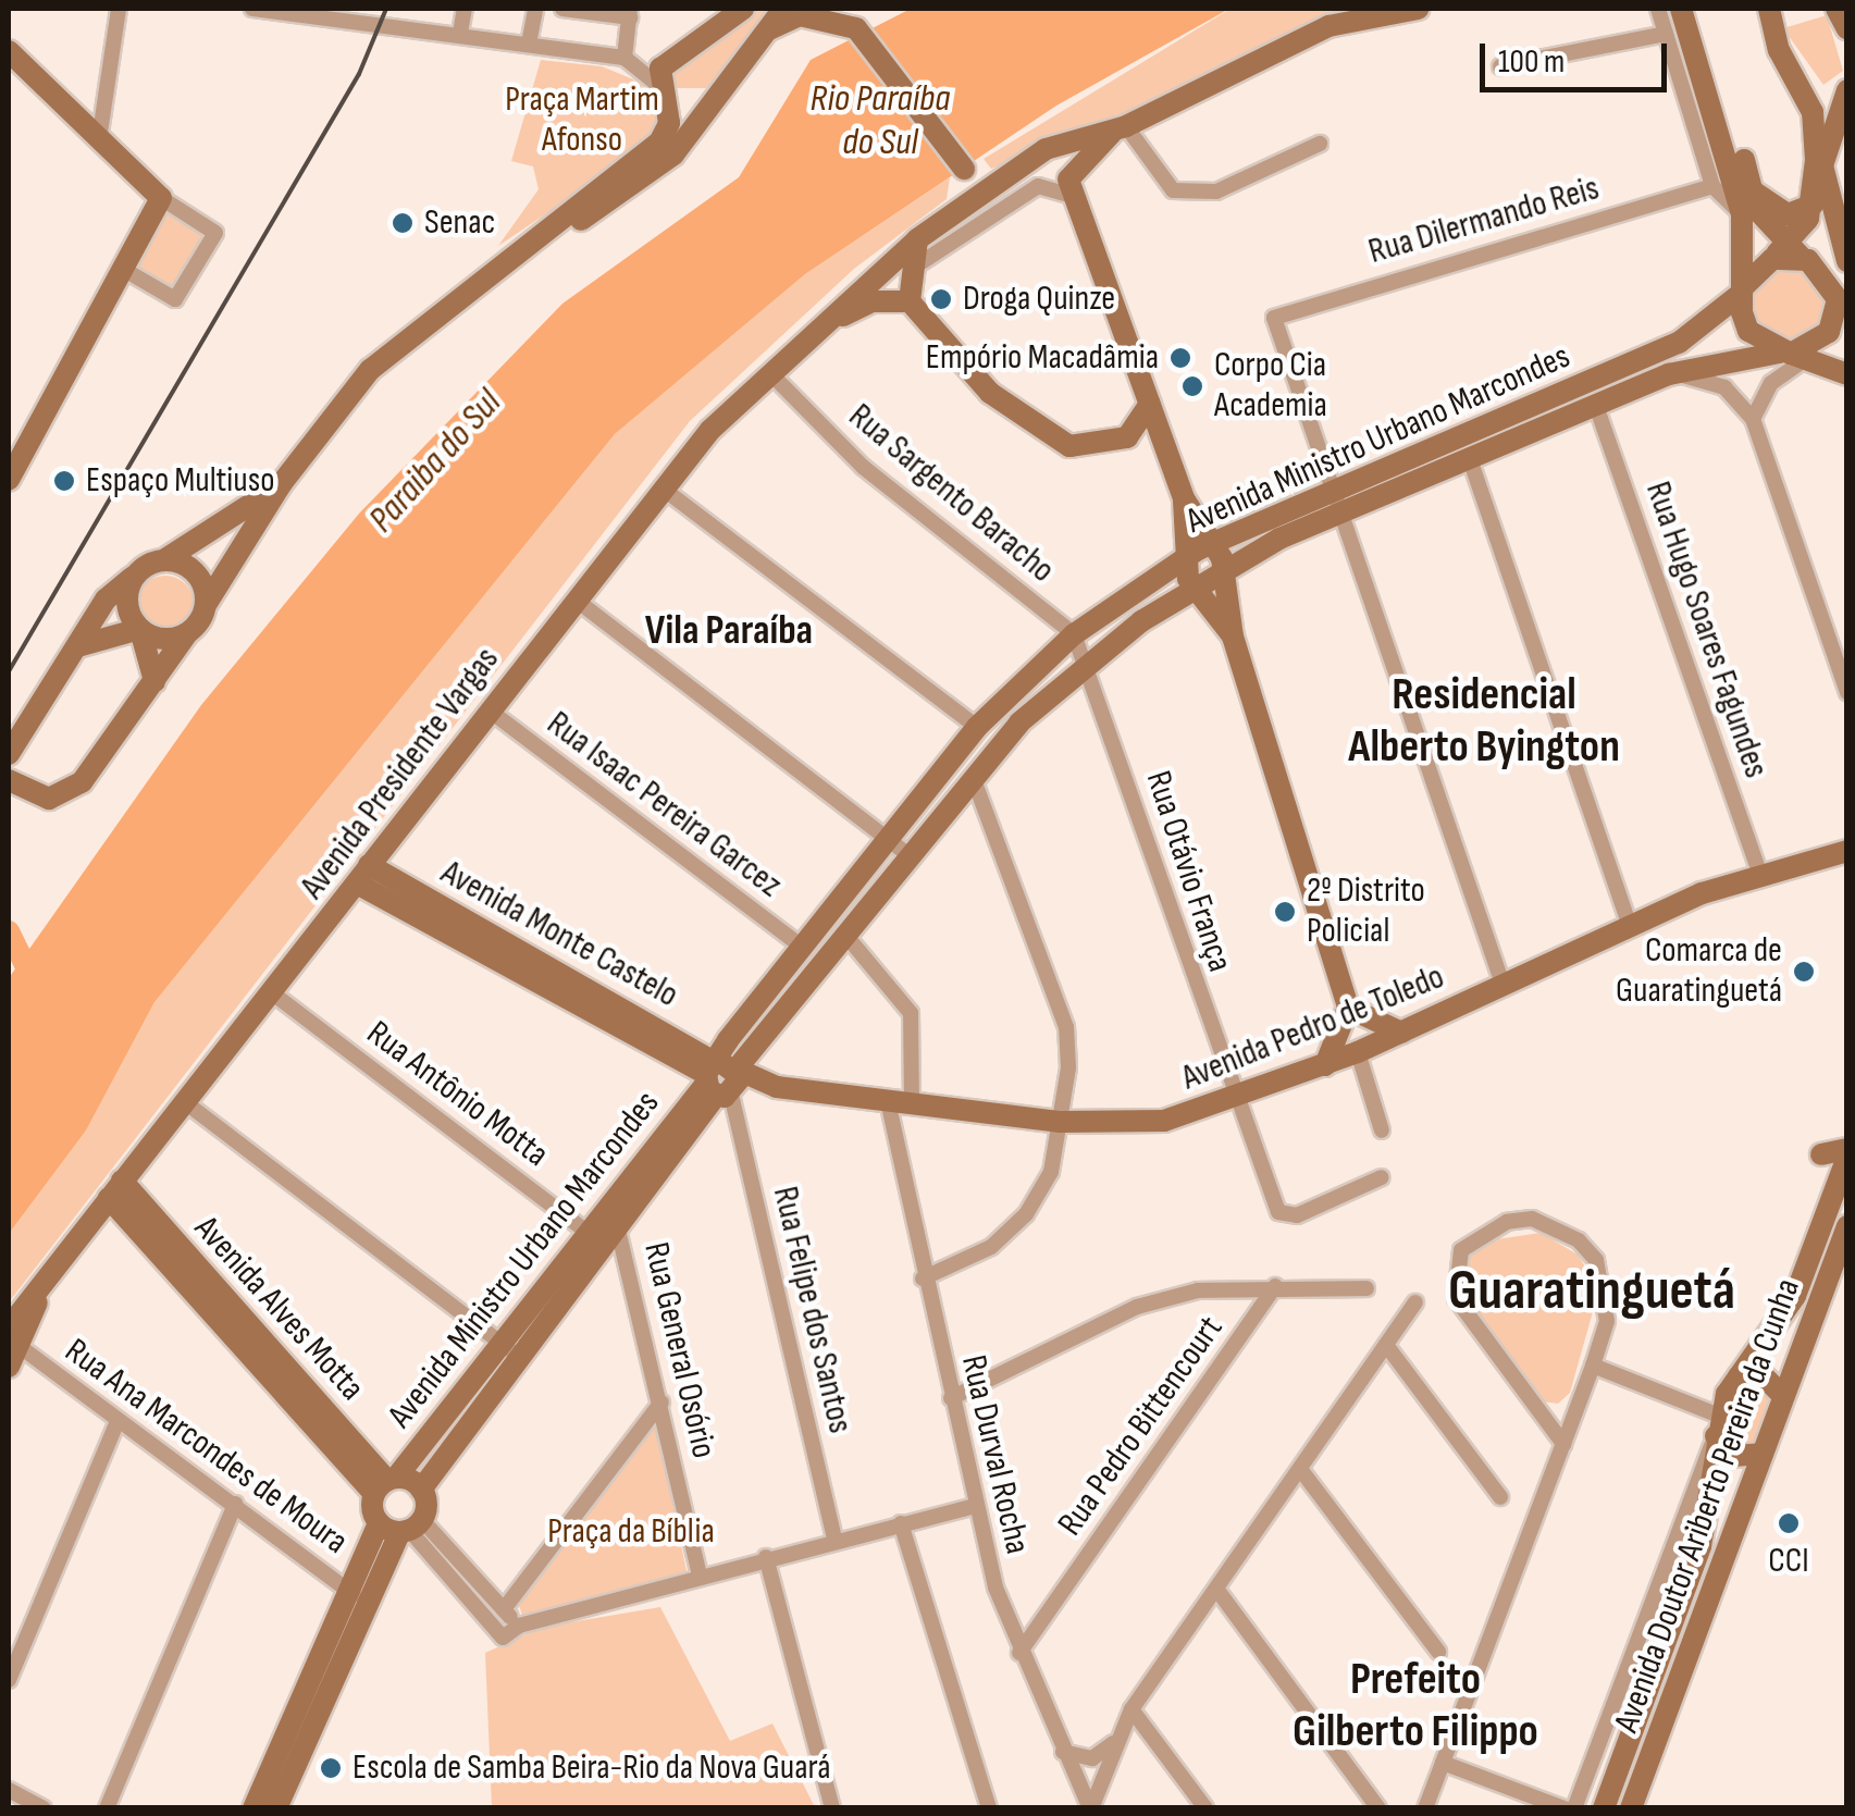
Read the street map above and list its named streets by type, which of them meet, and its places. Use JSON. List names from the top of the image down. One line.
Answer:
{"streets":{"street":["Rua Dilermando Reis","Avenida Ministro Urbano Marcondes","Rua Sargento Baracho","Rua Hugo Soares Fagundes","Avenida Presidente Vargas","Rua Isaac Pereira Garcez","Rua Otávio França","Avenida Monte Castelo","Avenida Pedro de Toledo","Rua Antônio Motta","Avenida Alves Motta","Rua Felipe dos Santos","Rua General Osório","Rua Pedro Bittencourt","Rua Ana Marcondes de Moura","Rua Durval Rocha","Avenida Doutor Ariberto Pereira da Cunha"]},"crossings":[["Rua Dilermando Reis","Avenida Ministro Urbano Marcondes"],["Avenida Ministro Urbano Marcondes","Rua Sargento Baracho"],["Avenida Ministro Urbano Marcondes","Rua Hugo Soares Fagundes"],["Avenida Ministro Urbano Marcondes","Rua Isaac Pereira Garcez"],["Avenida Ministro Urbano Marcondes","Rua Otávio França"],["Avenida Ministro Urbano Marcondes","Avenida Monte Castelo"],["Avenida Ministro Urbano Marcondes","Avenida Pedro de Toledo"],["Avenida Ministro Urbano Marcondes","Rua Antônio Motta"],["Avenida Ministro Urbano Marcondes","Avenida Alves Motta"],["Avenida Ministro Urbano Marcondes","Rua Felipe dos Santos"],["Avenida Ministro Urbano Marcondes","Rua General Osório"],["Rua Sargento Baracho","Avenida Presidente Vargas"],["Rua Sargento Baracho","Rua Otávio França"],["Rua Hugo Soares Fagundes","Avenida Pedro de Toledo"],["Avenida Presidente Vargas","Rua Isaac Pereira Garcez"],["Avenida Presidente Vargas","Avenida Monte Castelo"],["Avenida Presidente Vargas","Rua Antônio Motta"],["Avenida Presidente Vargas","Avenida Alves Motta"],["Avenida Presidente Vargas","Rua Ana Marcondes de Moura"],["Rua Otávio França","Avenida Pedro de Toledo"],["Avenida Monte Castelo","Avenida Pedro de Toledo"],["Avenida Monte Castelo","Rua Felipe dos Santos"],["Avenida Pedro de Toledo","Rua Felipe dos Santos"],["Avenida Pedro de Toledo","Rua Durval Rocha"],["Rua Pedro Bittencourt","Rua Durval Rocha"]],"districts":["Vila Paraíba","Residencial Alberto Byington","Guaratinguetá","Prefeito Gilberto Filippo"],"water":["Rio Paraíba do Sul","Paraiba do Sul"],"parks":["Praça Martim Afonso","Praça da Bíblia"],"places":["Senac","Droga Quinze","Empório Macadâmia","Corpo Cia Academia","Espaço Multiuso","2º Distrito Policial","Comarca de Guaratinguetá","CCI","Escola de Samba Beira-Rio da Nova Guará"],"scale_bar":"100 m"}
